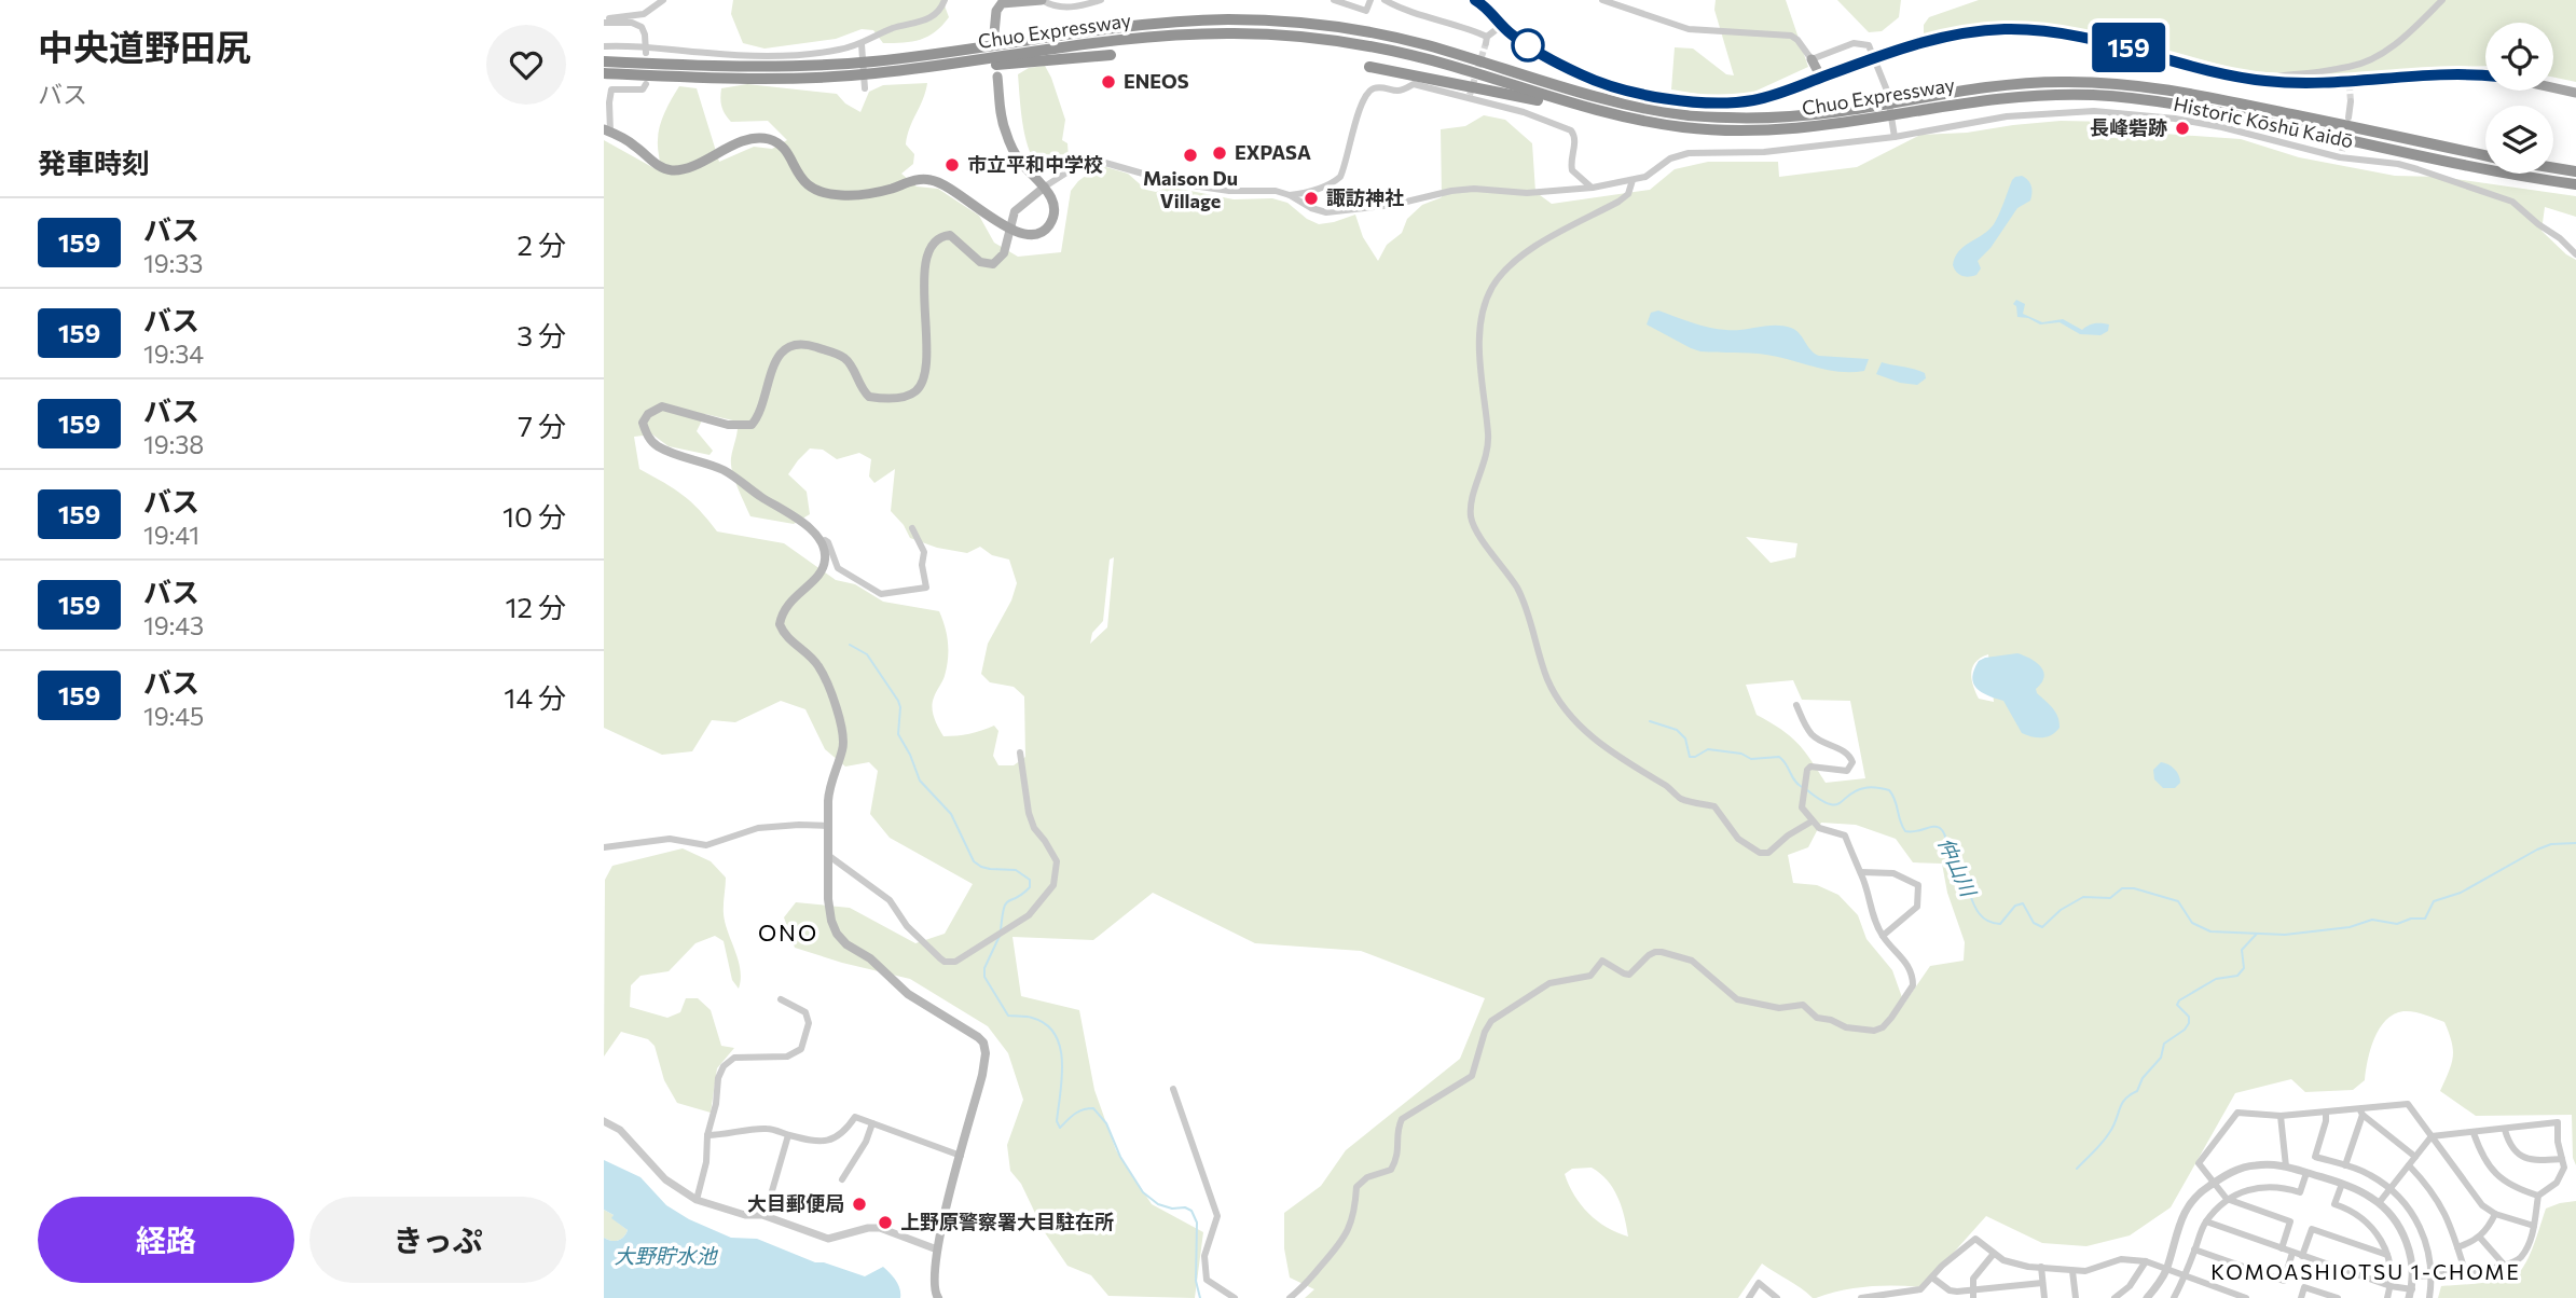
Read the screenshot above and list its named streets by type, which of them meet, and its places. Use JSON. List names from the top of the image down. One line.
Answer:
{"streets":{"highway":["Chuo Expressway"],"street":["Historic Kōshū Kaidō"]},"districts":["ONO","KOMOASHIOTSU 1-CHOME"],"water":["仲山川","大野貯水池"],"places":["ENEOS","長峰砦跡","EXPASA","Maison Du Village","市立平和中学校","諏訪神社","大目郵便局","上野原警察署大目駐在所"],"lines":["bus line 159"],"page":{"heading":[["中央道野田尻","バス"],"発車時刻"],"on_map":"159","list":[{"mark":"159","name":"バス","note":"19:33","value":"2 分"},{"mark":"159","name":"バス","note":"19:34","value":"3 分"},{"mark":"159","name":"バス","note":"19:38","value":"7 分"},{"mark":"159","name":"バス","note":"19:41","value":"10 分"},{"mark":"159","name":"バス","note":"19:43","value":"12 分"},{"mark":"159","name":"バス","note":"19:45","value":"14 分"}],"buttons":["経路","きっぷ"]}}
